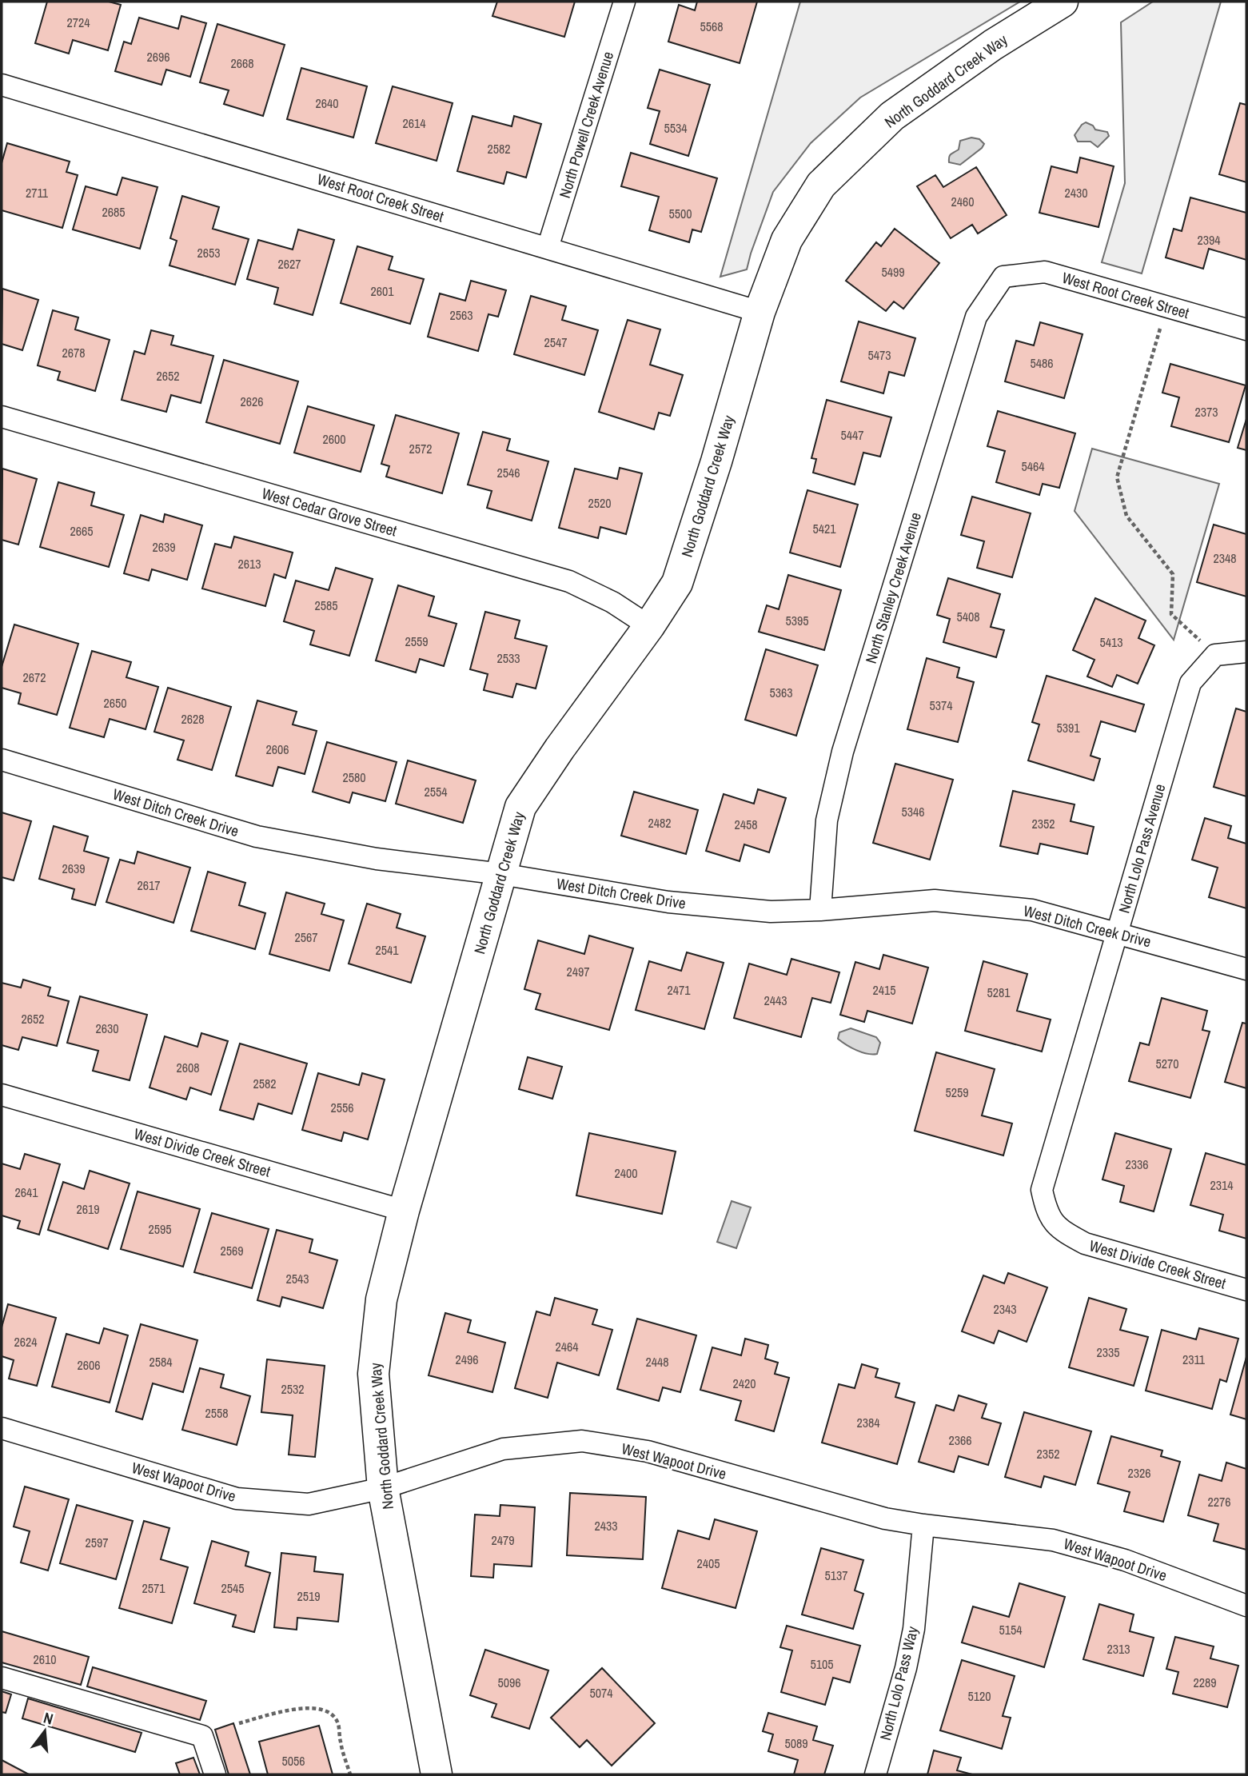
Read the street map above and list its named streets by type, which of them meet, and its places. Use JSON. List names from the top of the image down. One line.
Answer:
{"streets":{"street":["North Goddard Creek Way","North Powell Creek Avenue","West Root Creek Street","West Cedar Grove Street","North Stanley Creek Avenue","West Ditch Creek Drive","North Lolo Pass Avenue","West Divide Creek Street","West Wapoot Drive","North Lolo Pass Way"]},"crossings":[["North Goddard Creek Way","West Root Creek Street"],["North Goddard Creek Way","West Cedar Grove Street"],["North Goddard Creek Way","West Ditch Creek Drive"],["North Goddard Creek Way","West Divide Creek Street"],["North Goddard Creek Way","West Wapoot Drive"],["North Powell Creek Avenue","West Root Creek Street"],["West Root Creek Street","North Stanley Creek Avenue"],["North Stanley Creek Avenue","West Ditch Creek Drive"],["West Ditch Creek Drive","North Lolo Pass Avenue"],["North Lolo Pass Avenue","West Divide Creek Street"],["West Wapoot Drive","North Lolo Pass Way"]],"house_numbers":["2724","5568","2696","2668","2640","2614","5534","2582","2711","2430","2460","2685","5500","2394","2653","2627","5499","2601","2563","2547","2678","5473","5486","2652","2626","2373","5447","2600","2572","5464","2546","2520","5421","2665","2639","2348","2613","2585","5408","5395","2559","5413","2533","2672","5363","2650","5374","2628","5391","2606","2580","2554","5346","2482","2352","2458","2639","2617","2567","2541","2497","2471","2415","5281","2443","2652","2630","5270","2608","2582","5259","2556","2336","2400","2314","2641","2619","2595","2569","2543","2343","2624","2464","2335","2496","2311","2584","2448","2606","2420","2532","2558","2384","2366","2352","2326","2276","2433","2479","2597","2405","5137","2571","2545","2519","5154","2313","2610","5105","5096","2289","5074","5120","5089","5056"],"north":"top"}
